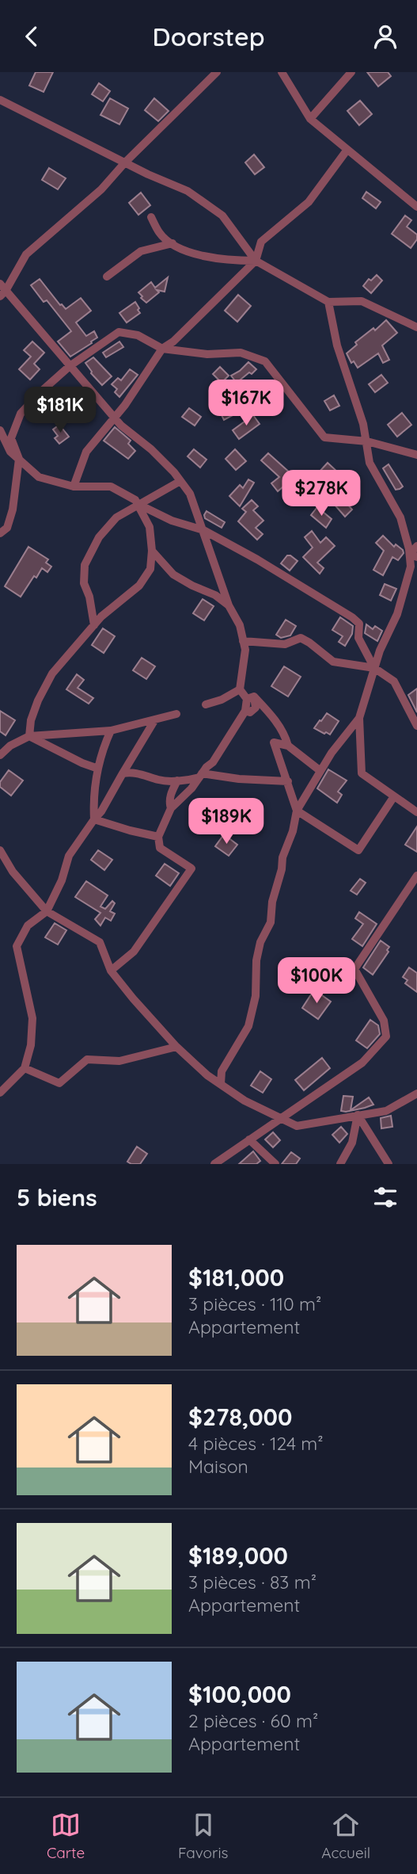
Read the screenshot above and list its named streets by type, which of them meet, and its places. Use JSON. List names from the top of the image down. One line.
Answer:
{"page":{"header":"Doorstep","price":["$167K","$181K","$278K","$189K","$100K"],"heading":"5 biens","list":[{"name":"$181,000","note":"3 pièces · 110 m² · Appartement"},{"name":"$278,000","note":"4 pièces · 124 m² · Maison"},{"name":"$189,000","note":"3 pièces · 83 m² · Appartement"},{"name":"$100,000","note":"2 pièces · 60 m² · Appartement"}],"tabs":["Carte","Favoris","Accueil"]}}
